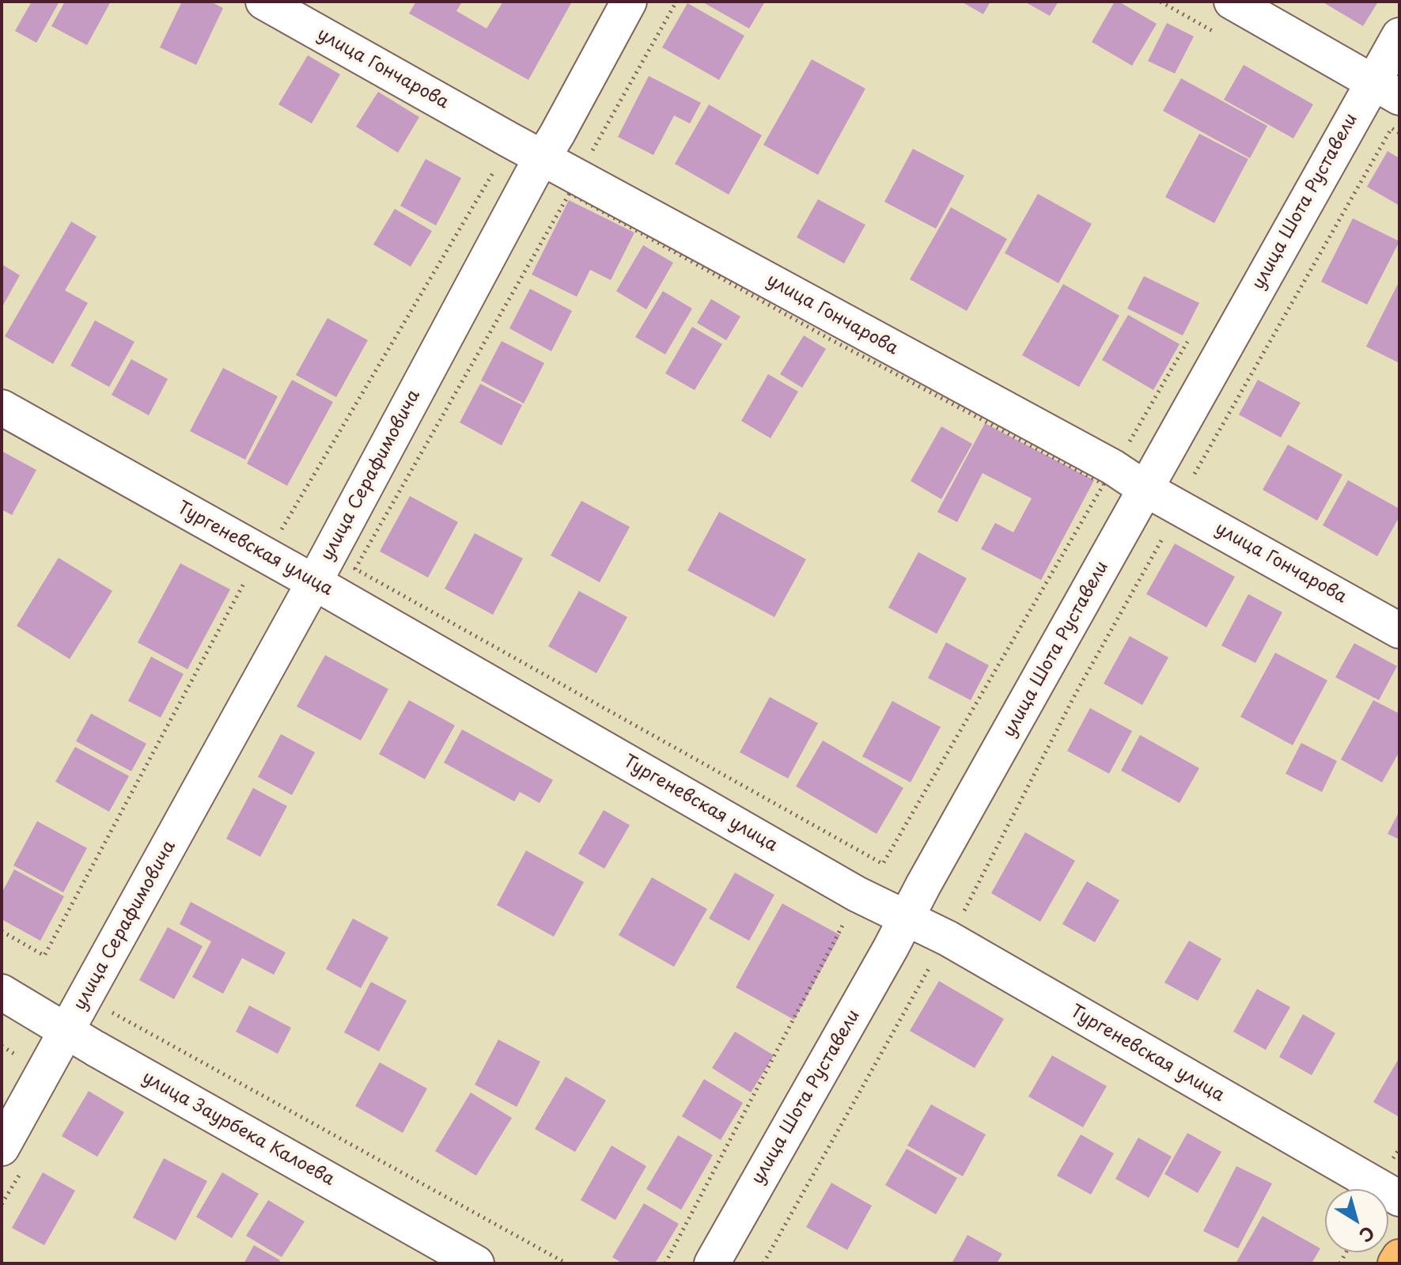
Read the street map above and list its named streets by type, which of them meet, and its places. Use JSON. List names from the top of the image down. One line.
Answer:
{"streets":{"street":["улица Гончарова","улица Шота Руставели","улица Серафимовича","Тургеневская улица","улица Заурбека Калоева"]},"crossings":[["улица Гончарова","улица Шота Руставели"],["улица Гончарова","улица Серафимовича"],["улица Шота Руставели","Тургеневская улица"],["улица Серафимовича","Тургеневская улица"],["улица Серафимовича","улица Заурбека Калоева"]],"north":"bottom right"}
